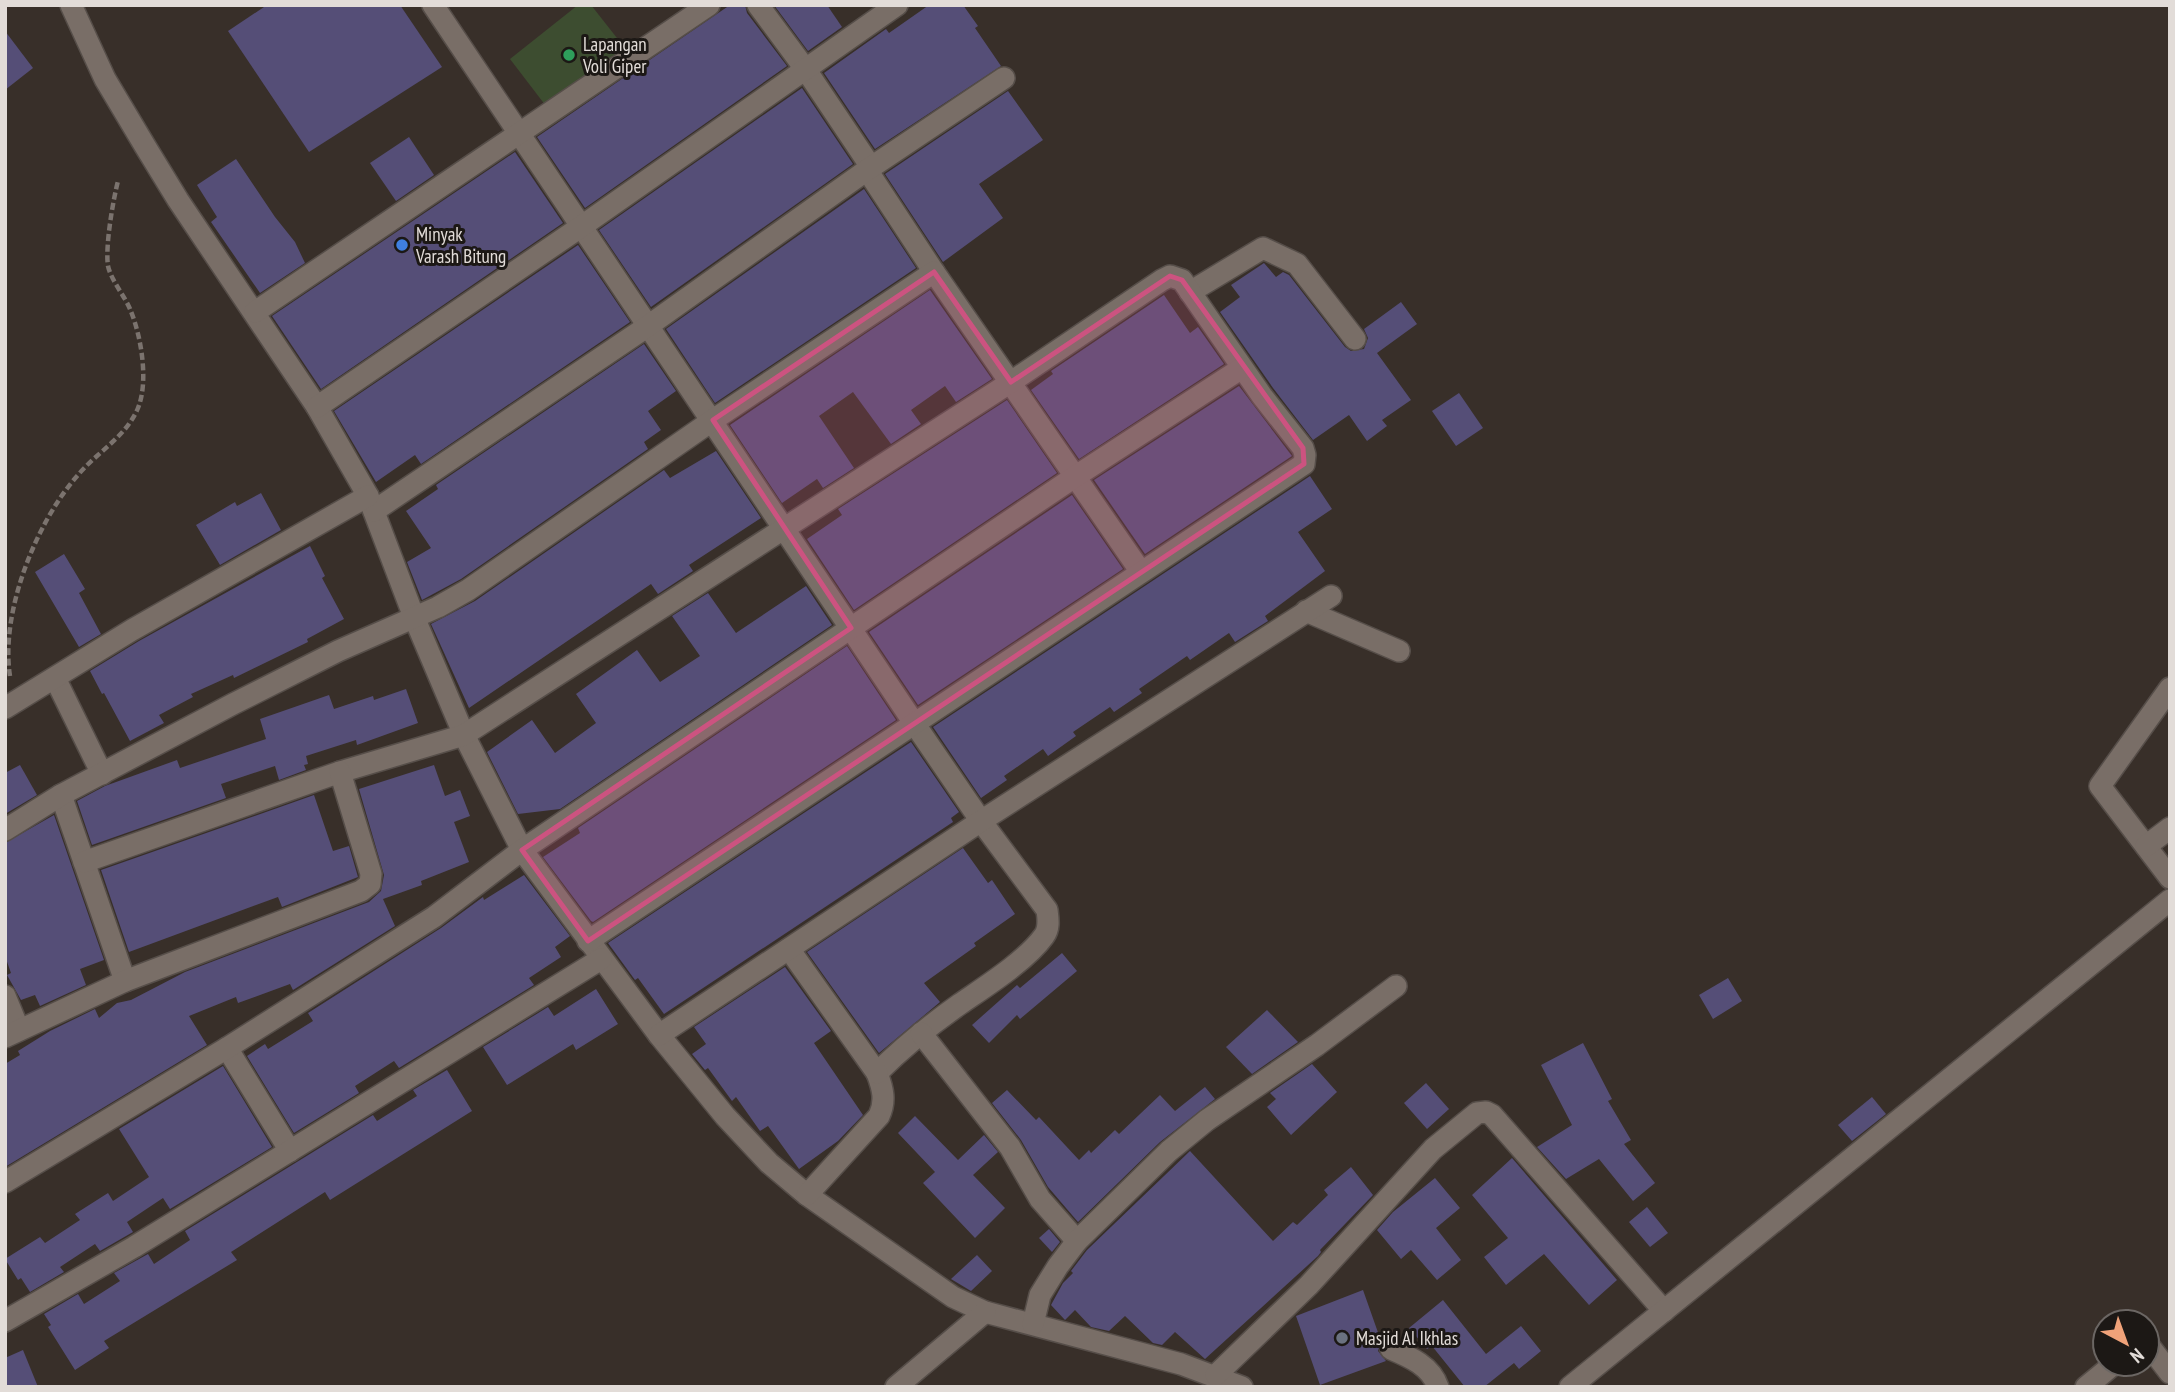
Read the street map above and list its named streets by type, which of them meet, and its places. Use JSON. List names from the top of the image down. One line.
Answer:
{"places":["Lapangan Voli Giper","Minyak Varash Bitung","Masjid Al Ikhlas"],"north":"bottom right"}
